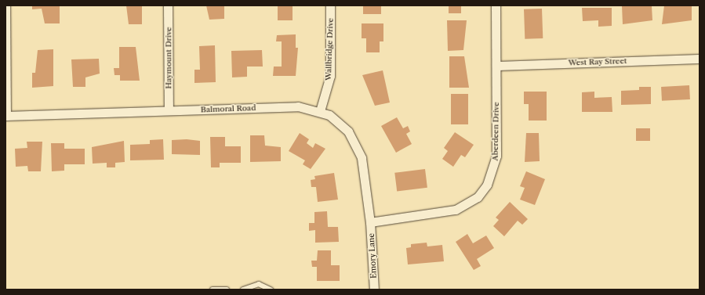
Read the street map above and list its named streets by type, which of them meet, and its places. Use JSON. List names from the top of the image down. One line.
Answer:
{"streets":{"street":["Wallbridge Drive","Haymount Drive","West Ray Street","Balmoral Road","Aberdeen Drive","Emory Lane"]},"crossings":[["Wallbridge Drive","Balmoral Road"],["Haymount Drive","Balmoral Road"],["West Ray Street","Aberdeen Drive"],["Balmoral Road","Aberdeen Drive"],["Balmoral Road","Emory Lane"],["Aberdeen Drive","Emory Lane"]]}
